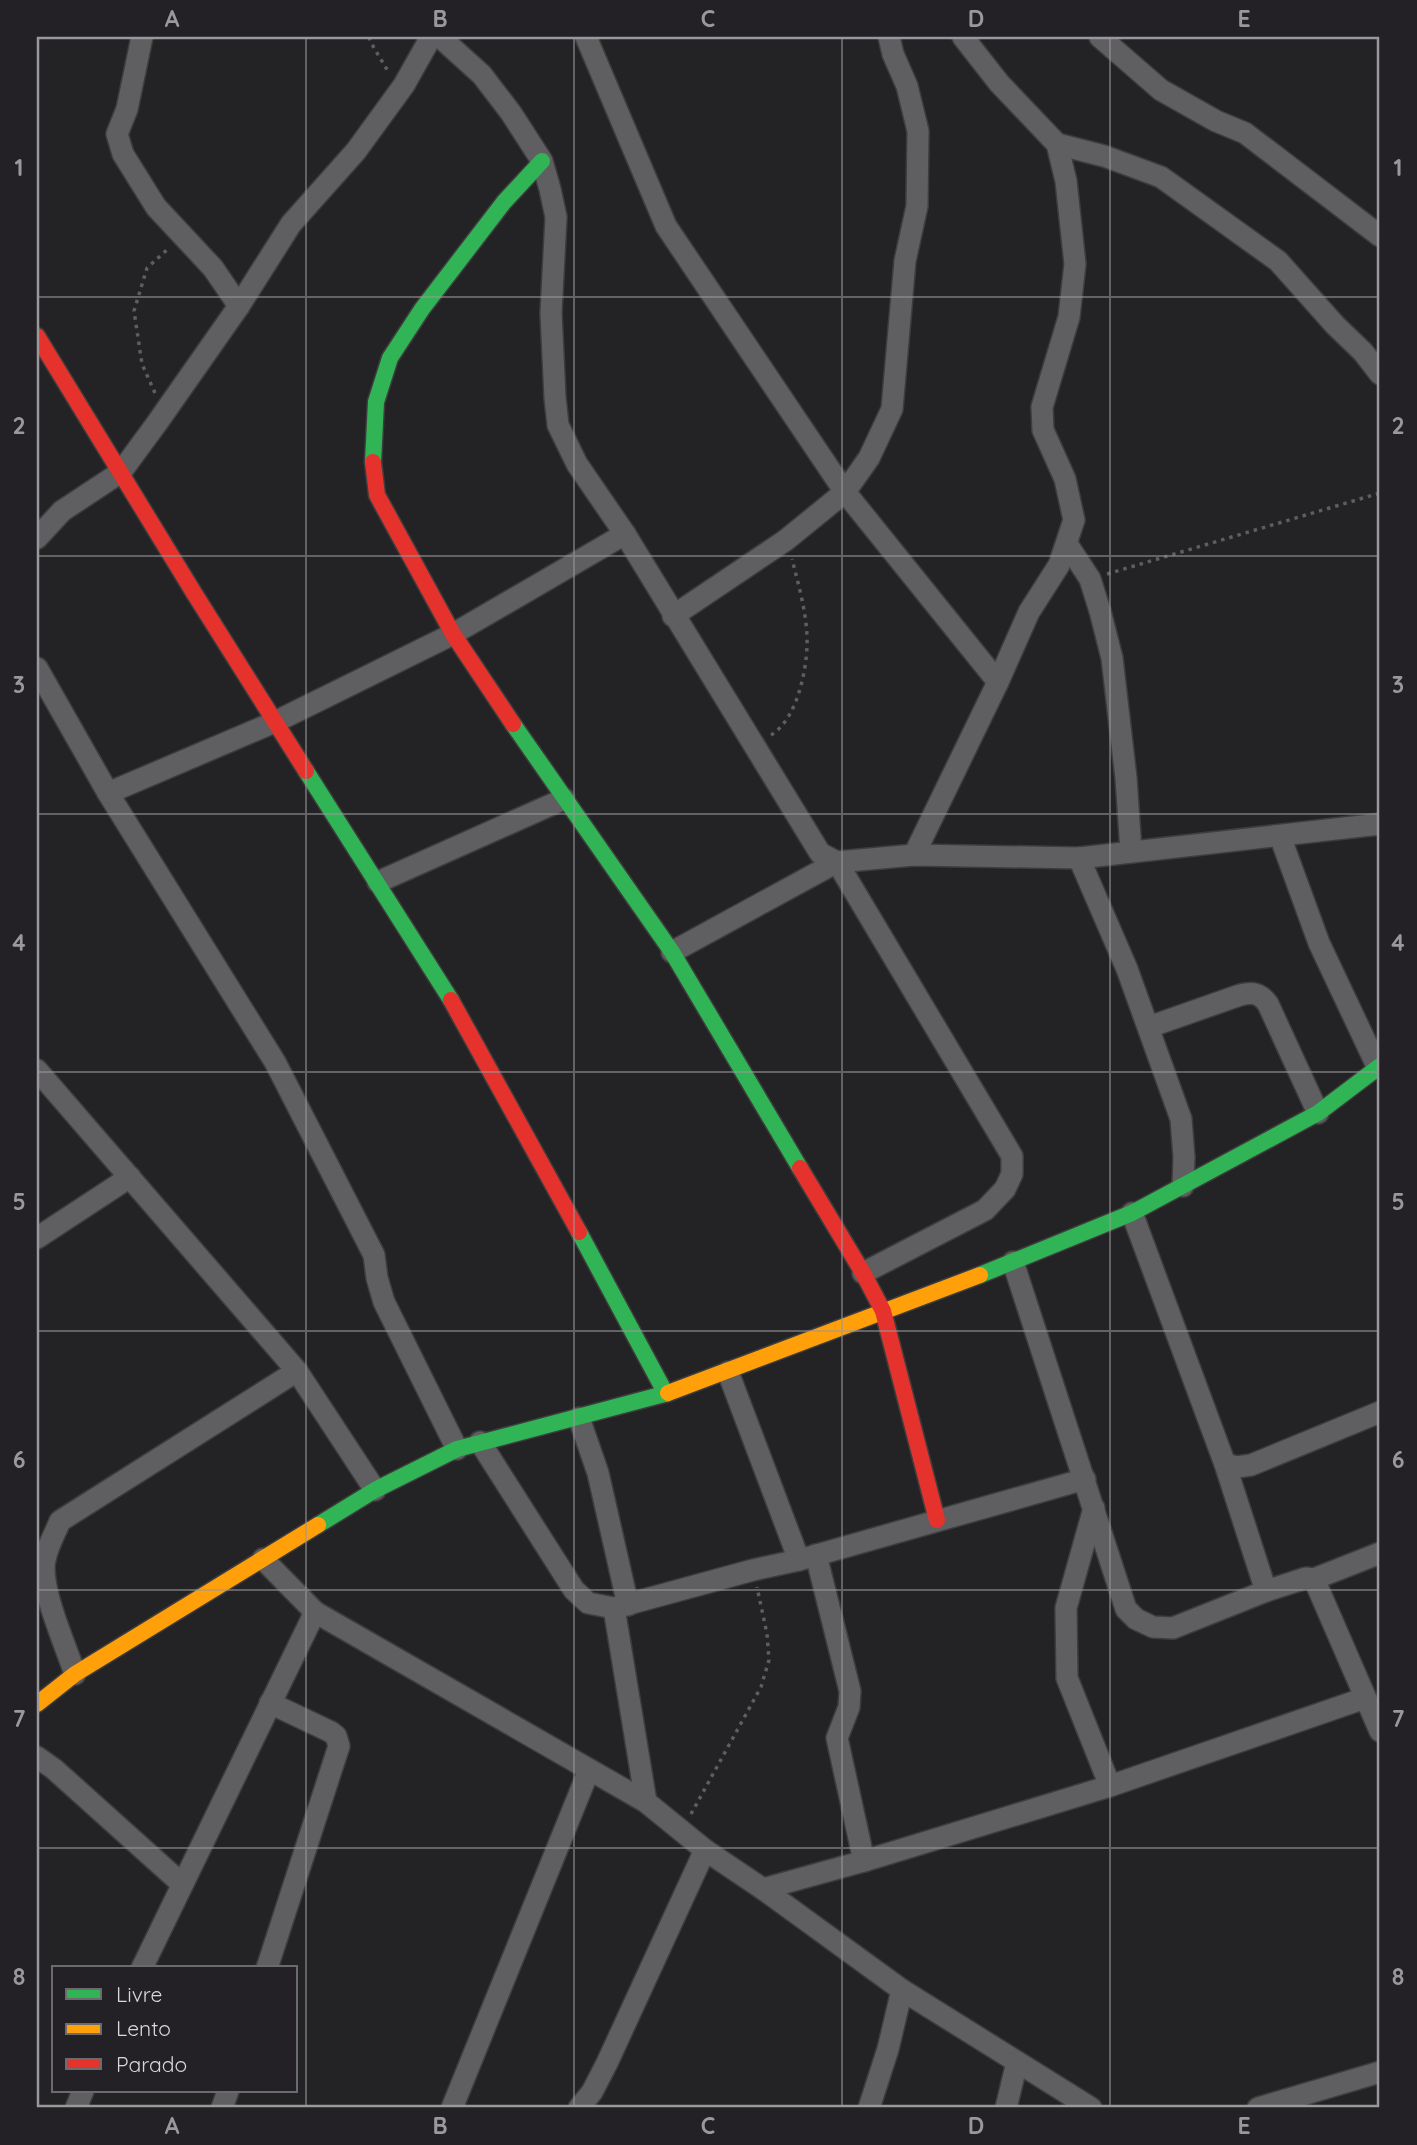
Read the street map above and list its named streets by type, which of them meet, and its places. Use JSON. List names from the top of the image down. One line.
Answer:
{"legend":["Livre","Lento","Parado"],"grid":{"columns":["A","B","C","D","E"],"rows":["1","2","3","4","5","6","7","8"]}}
